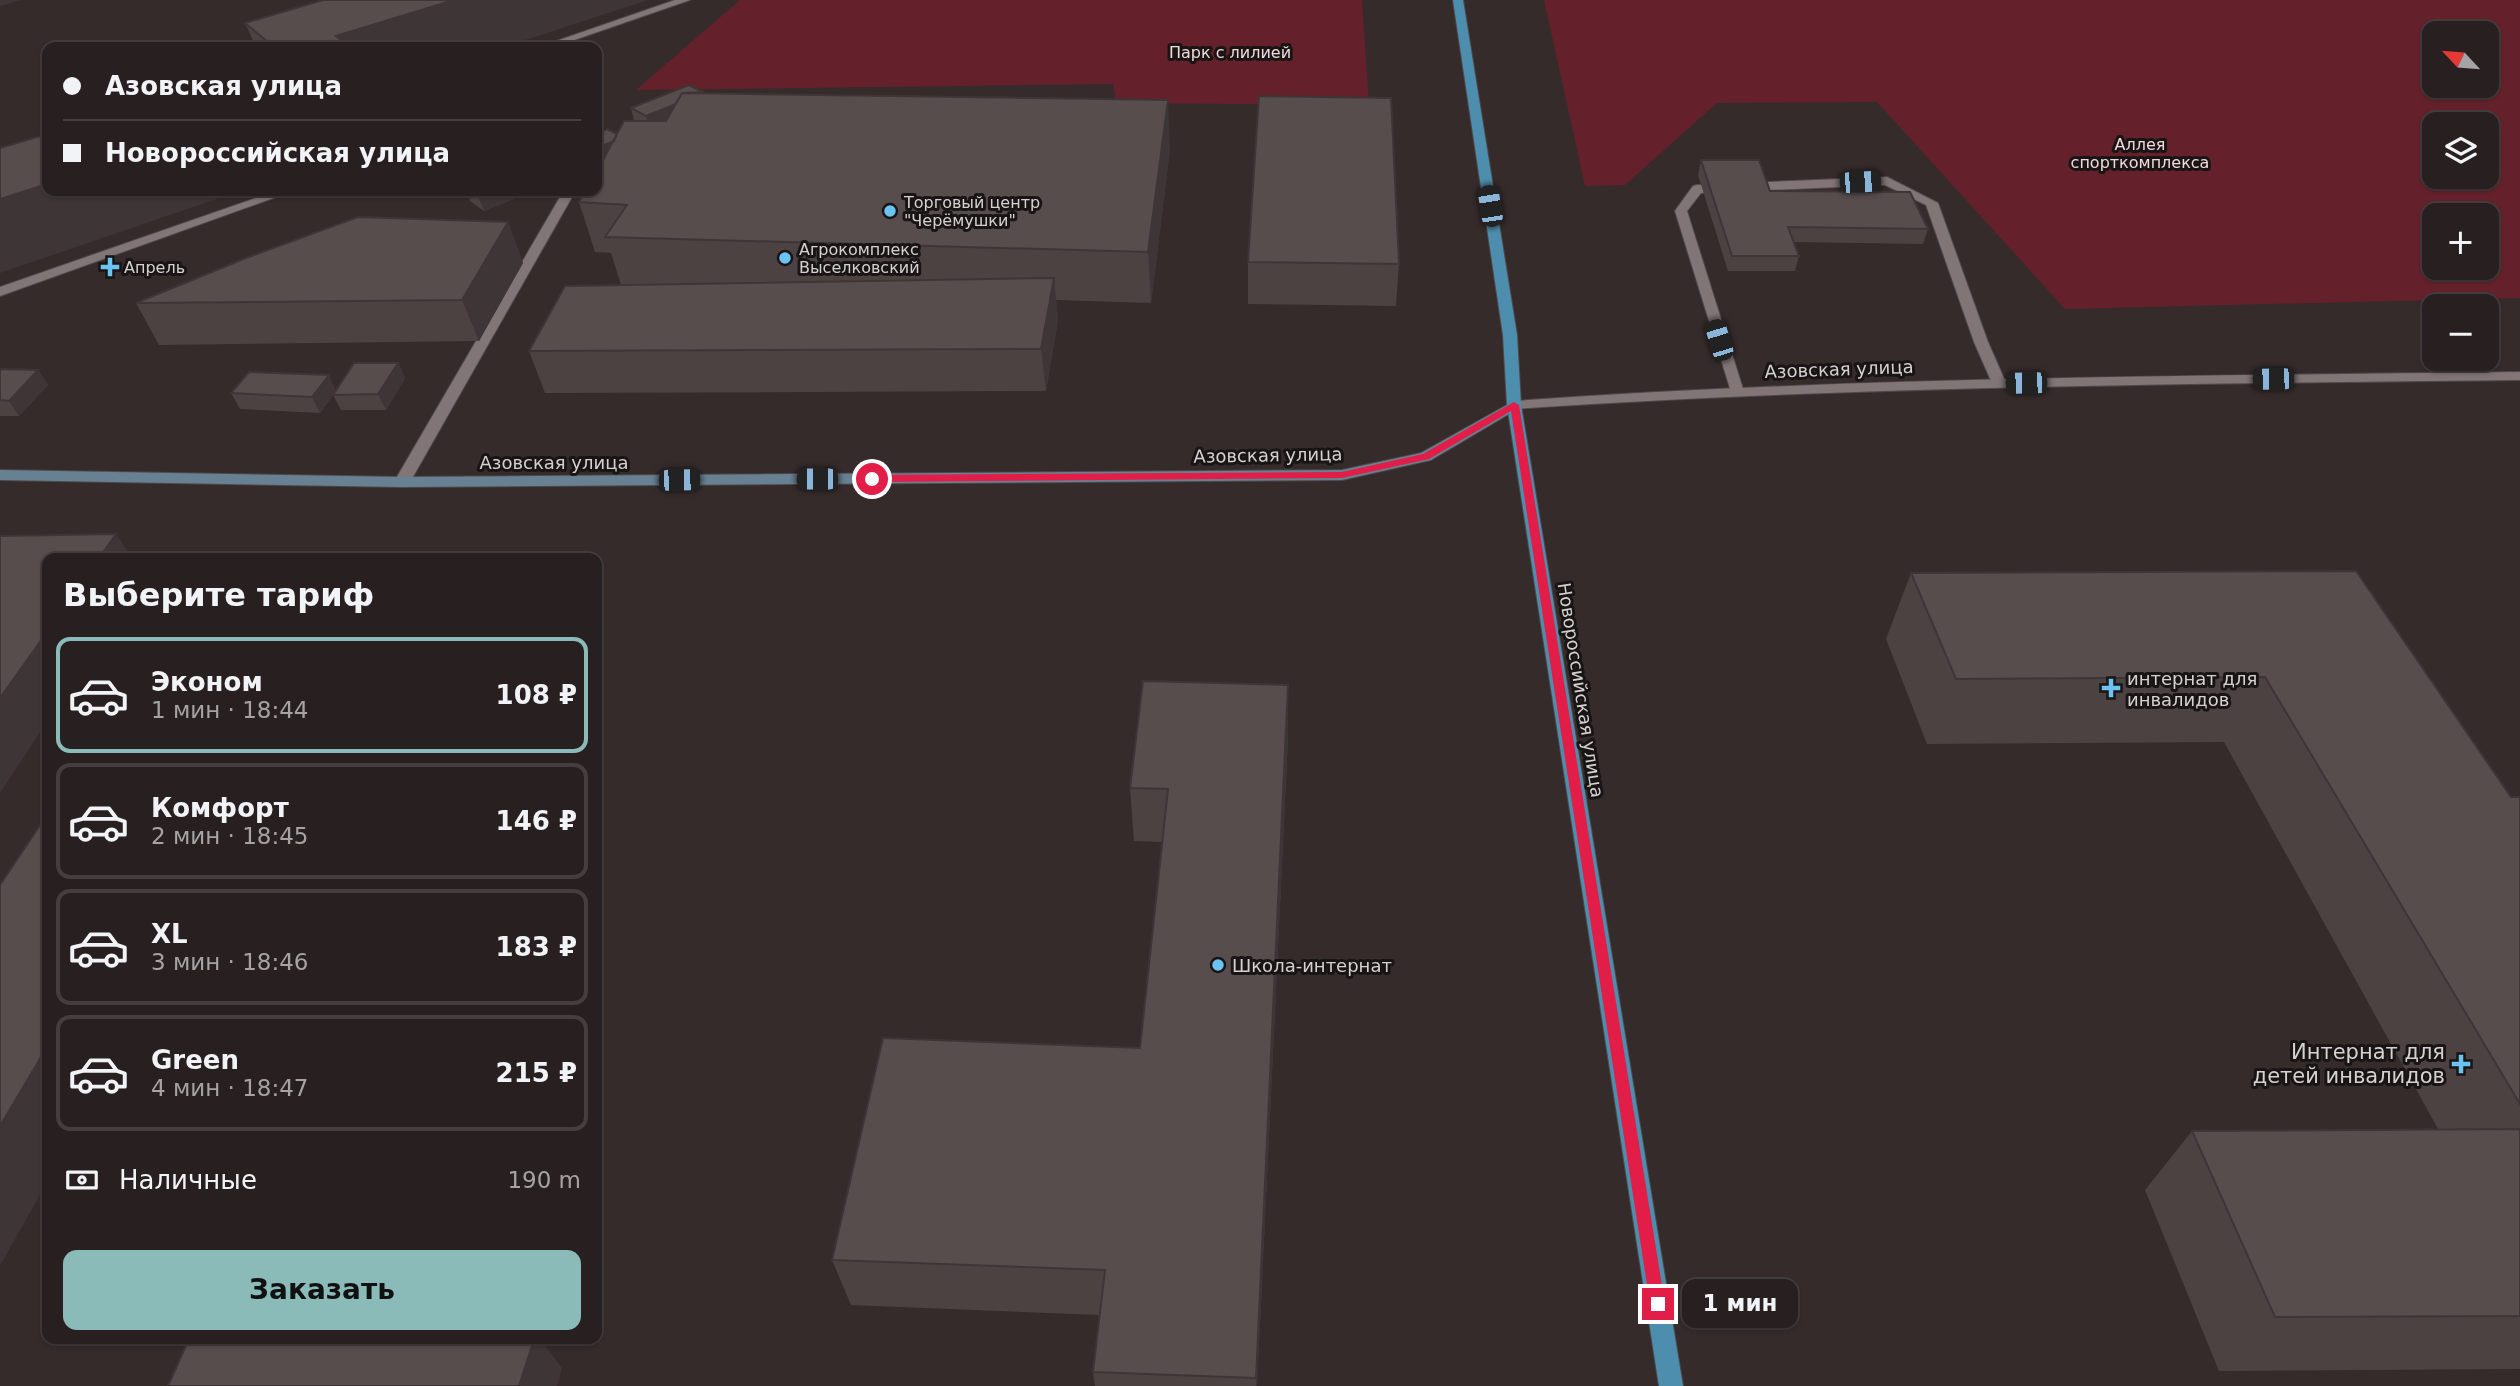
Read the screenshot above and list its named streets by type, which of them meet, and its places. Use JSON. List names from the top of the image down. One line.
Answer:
{"streets":{"main road":["Азовская улица","Новороссийская улица"]},"crossings":[["Азовская улица","Новороссийская улица"]],"parks":["Парк с лилией","Аллея спорткомплекса"],"places":{"other":["Торговый центр \"Черёмушки\"","Агрокомплекс Выселковский","Школа-интернат"],"health":["Апрель","интернат для инвалидов","Интернат для детей инвалидов"]},"north":"top left","page":{"map_buttons":["+","−"],"banner":["Азовская улица","Новороссийская улица"],"heading":"Выберите тариф","list":[{"name":"Эконом","note":"1 мин · 18:44","value":"108 ₽"},{"name":"Комфорт","note":"2 мин · 18:45","value":"146 ₽"},{"name":"XL","note":"3 мин · 18:46","value":"183 ₽"},{"name":"Green","note":"4 мин · 18:47","value":"215 ₽"}],"pay":["Наличные","190 m"],"buttons":"Заказать","bubble":"1 мин"}}
